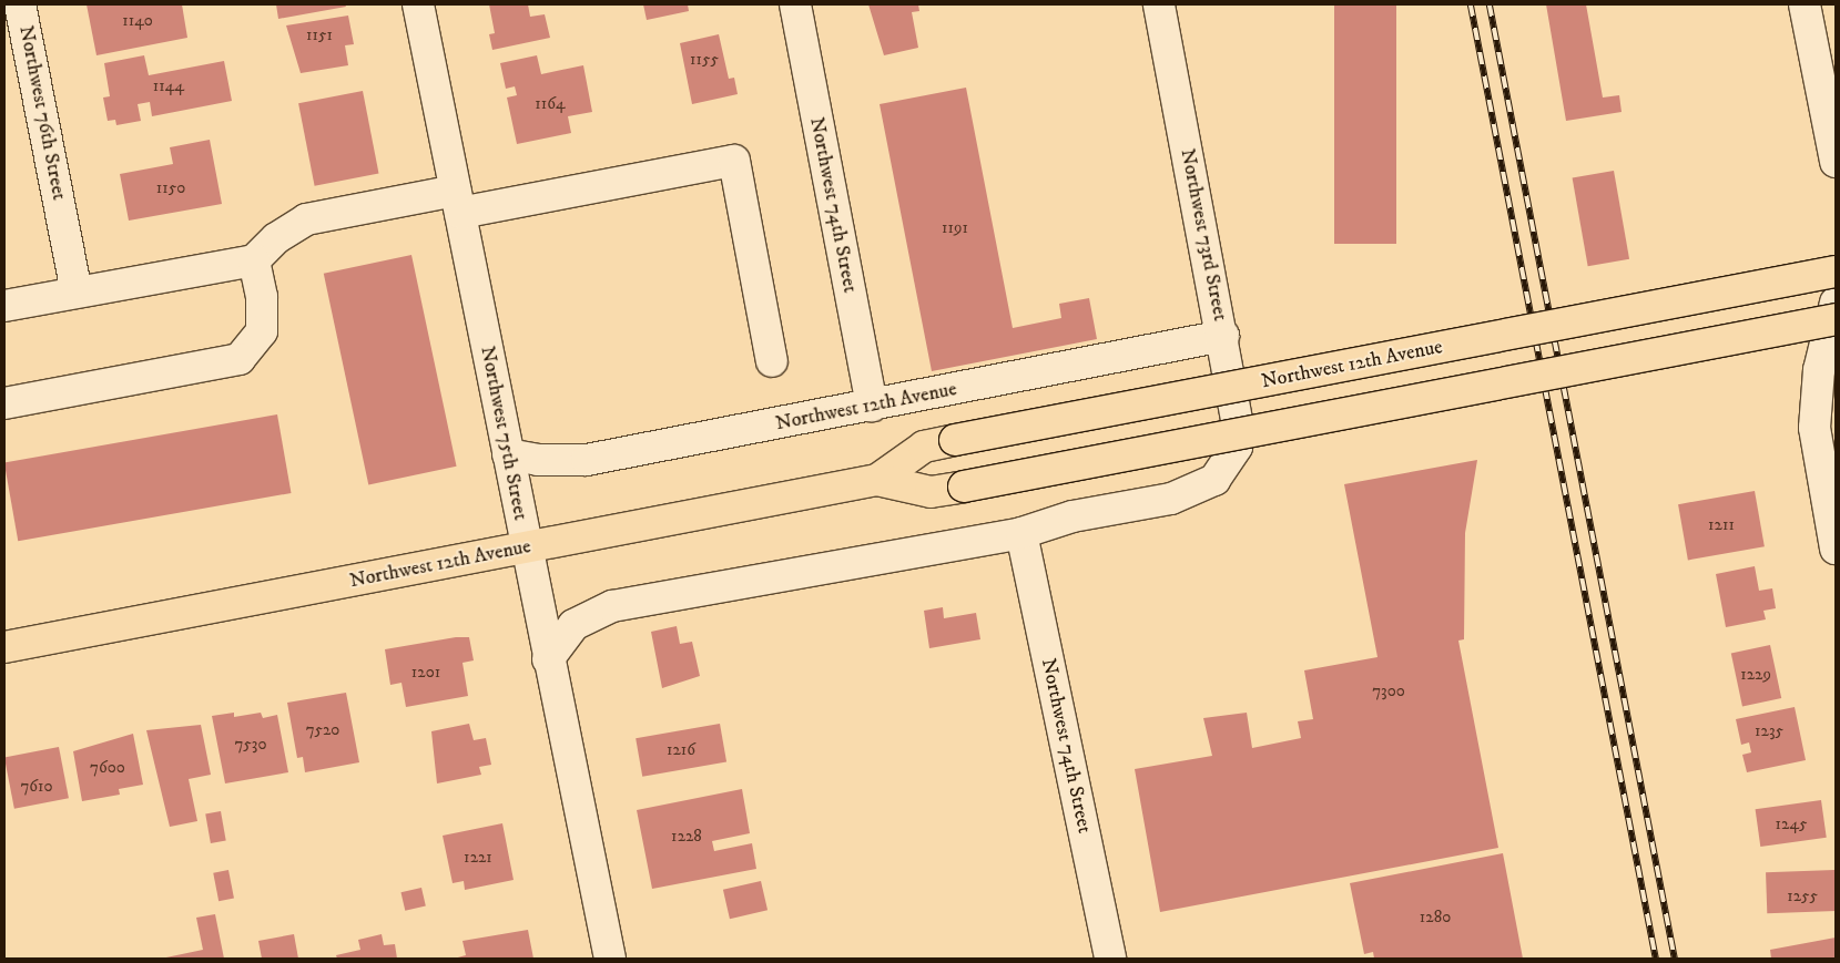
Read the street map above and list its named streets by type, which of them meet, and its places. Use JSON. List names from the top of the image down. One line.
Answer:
{"streets":{"main road":["Northwest 12th Avenue"],"street":["Northwest 76th Street","Northwest 74th Street","Northwest 73rd Street","Northwest 75th Street"]},"crossings":[["Northwest 74th Street","Northwest 73rd Street"],["Northwest 74th Street","Northwest 12th Avenue"],["Northwest 73rd Street","Northwest 12th Avenue"],["Northwest 12th Avenue","Northwest 75th Street"]],"house_numbers":["1140","1151","1155","1144","1164","1150","1191","1211","1201","1229","7300","7520","1235","7530","1216","7600","7610","1245","1228","1221","1255","1280"]}
